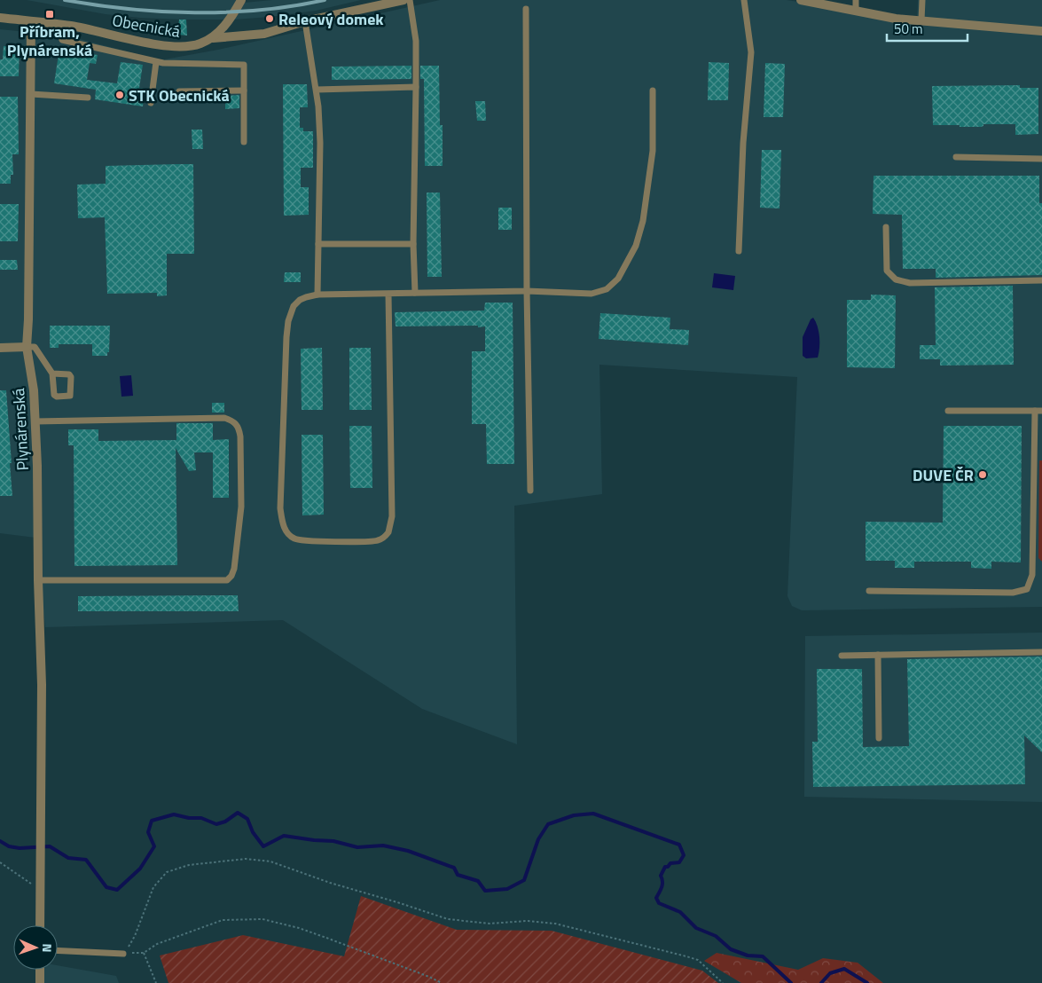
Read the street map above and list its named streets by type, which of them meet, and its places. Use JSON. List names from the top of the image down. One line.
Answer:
{"streets":{"street":["Obecnická","Plynárenská"]},"crossings":[["Obecnická","Plynárenská"]],"places":{"transit":["Příbram, Plynárenská"],"other":["Releový domek","STK Obecnická","DUVE ČR"]},"scale_bar":"50 m","north":"right"}
